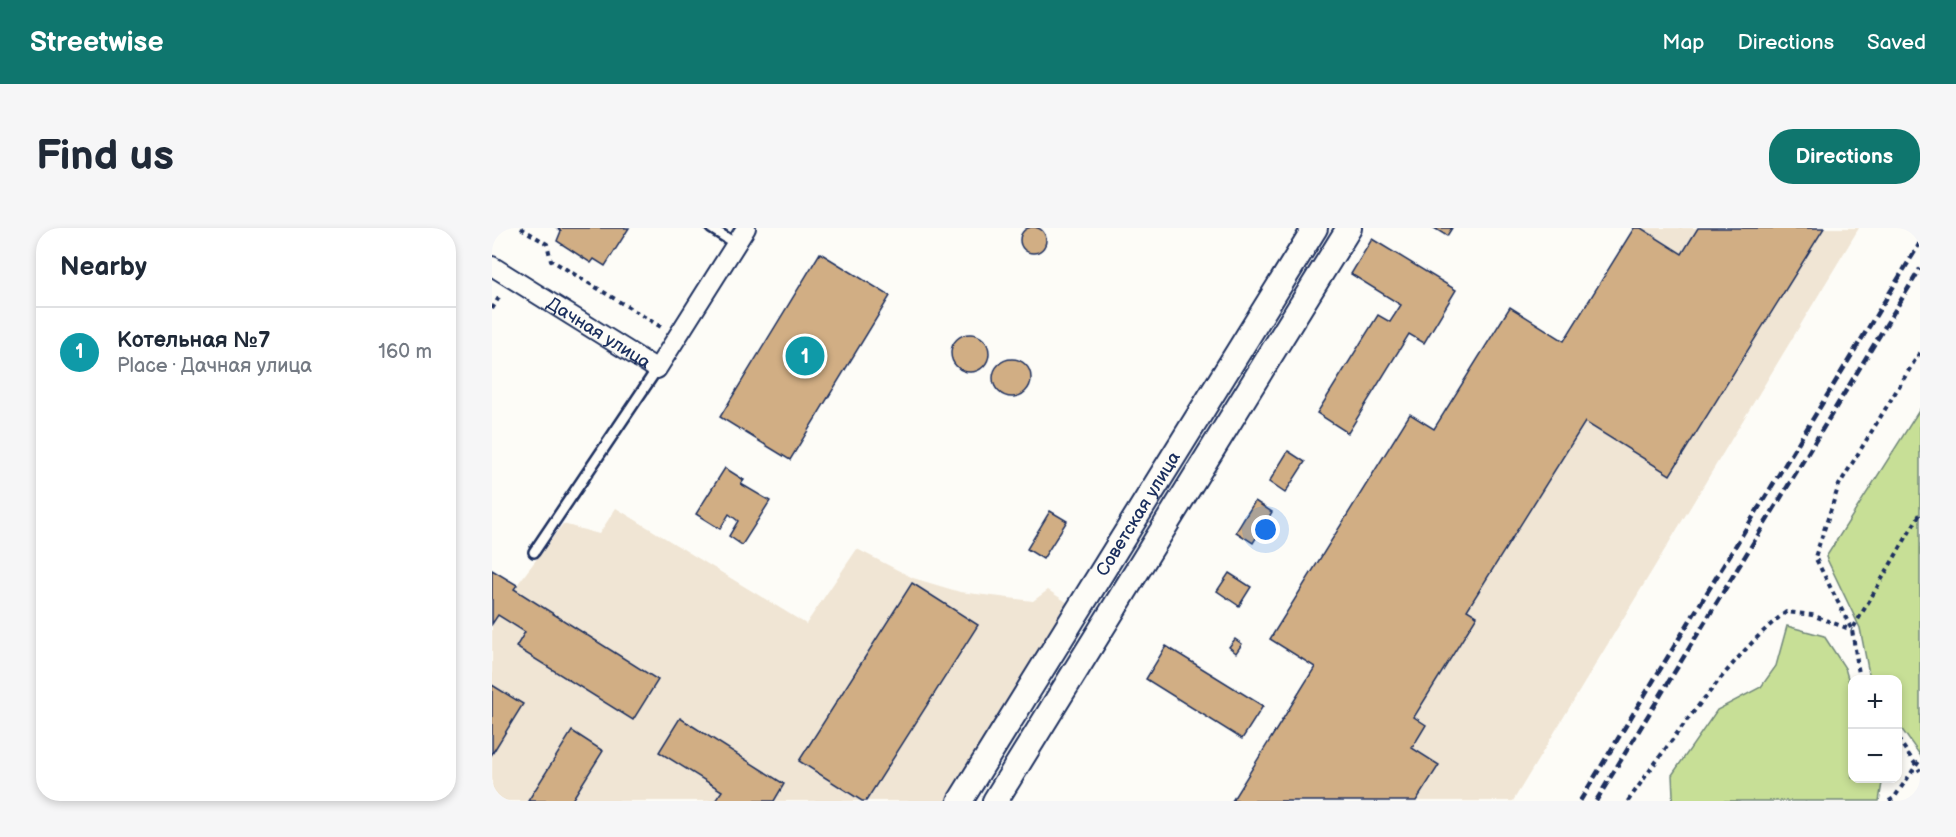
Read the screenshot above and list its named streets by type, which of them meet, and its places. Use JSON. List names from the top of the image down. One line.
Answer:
{"streets":{"main road":["Советская улица"],"street":["Дачная улица"]},"page":{"header":"Streetwise","nav":["Map","Directions","Saved"],"buttons":"Directions","title":"Find us","heading":"Nearby","list":[{"mark":"1","name":"Котельная №7","note":"Place · Дачная улица","value":"160 m"}],"pins":"1","map_buttons":["+","−"]}}
